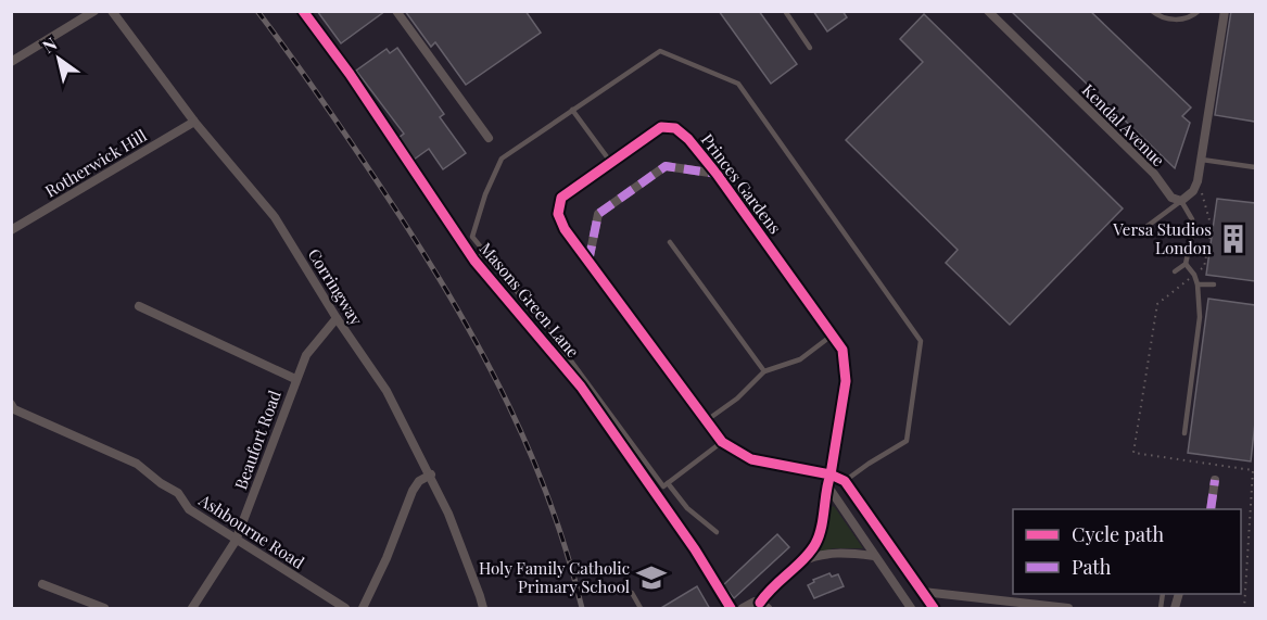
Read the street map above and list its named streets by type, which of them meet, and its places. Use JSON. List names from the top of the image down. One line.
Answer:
{"streets":{"street":["Kendal Avenue","Rotherwick Hill","Princes Gardens","Corringway","Beaufort Road","Ashbourne Road"],"cycle path":["Masons Green Lane"]},"crossings":[["Rotherwick Hill","Corringway"],["Corringway","Beaufort Road"],["Beaufort Road","Ashbourne Road"]],"places":{"building":["Versa Studios London"],"school or university":["Holy Family Catholic Primary School"]},"legend":["Cycle path","Path"],"north":"top left"}
